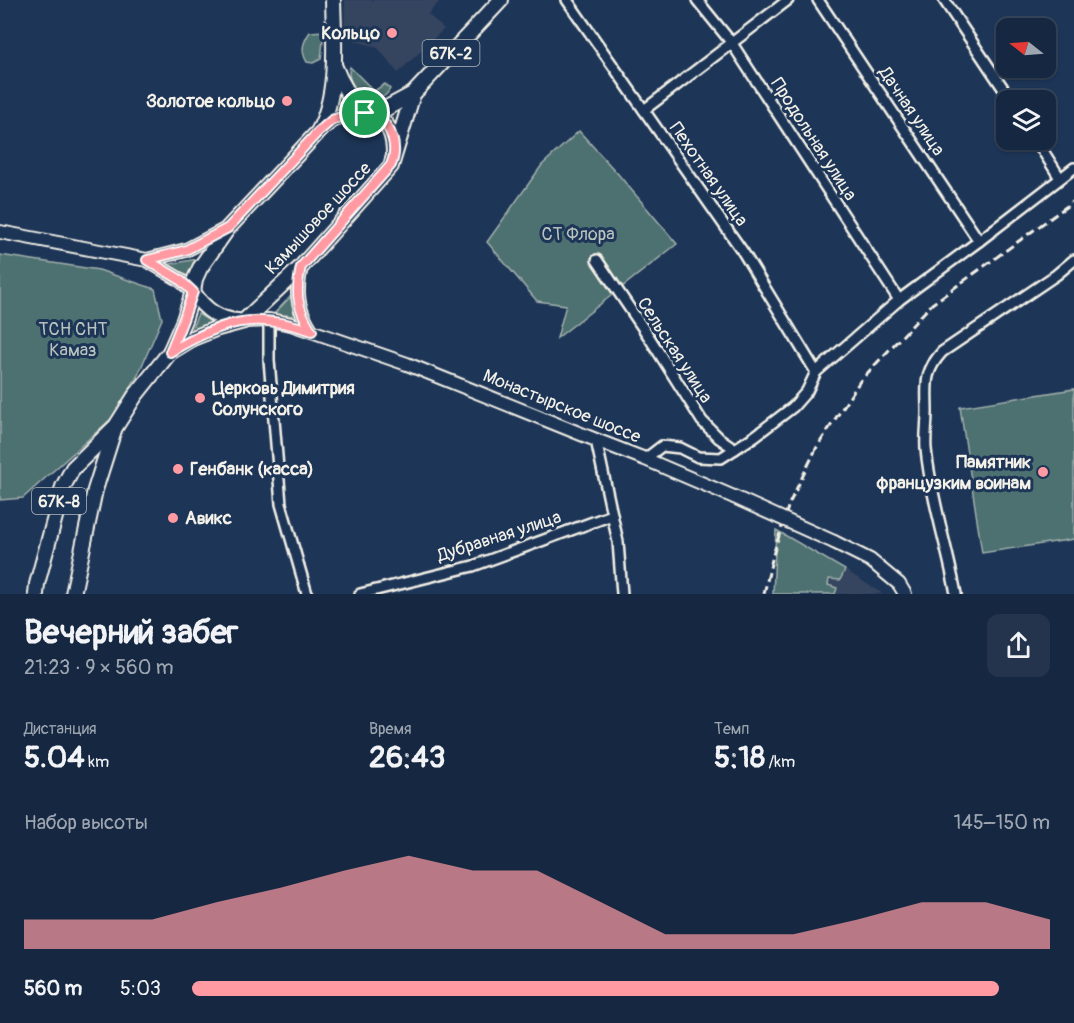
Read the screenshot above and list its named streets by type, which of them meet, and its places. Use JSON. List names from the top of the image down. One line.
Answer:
{"streets":{"main road":["67К-2","Камышовое шоссе","Монастырское шоссе","67К-8"],"street":["Дачная улица","Продольная улица","Пехотная улица","Сельская улица","Дубравная улица"]},"crossings":[["67К-2","Камышовое шоссе"],["Камышовое шоссе","Монастырское шоссе"],["Камышовое шоссе","67К-8"],["Монастырское шоссе","67К-8"]],"parks":["СТ Флора","ТСН СНТ Камаз"],"places":["Кольцо","Золотое кольцо","Церковь Димитрия Солунского","Генбанк (касса)","Памятник французким воинам","Авикс"],"north":"left","page":{"heading":["Вечерний забег","21:23 · 9 × 560 m"],"stats":[["Дистанция","5.04 km"],["Время","26:43"],["Темп","5:18 /km"]],"chart":["Набор высоты","145–150 m"],"list":[{"name":"560 m","note":"5:03"}]}}
